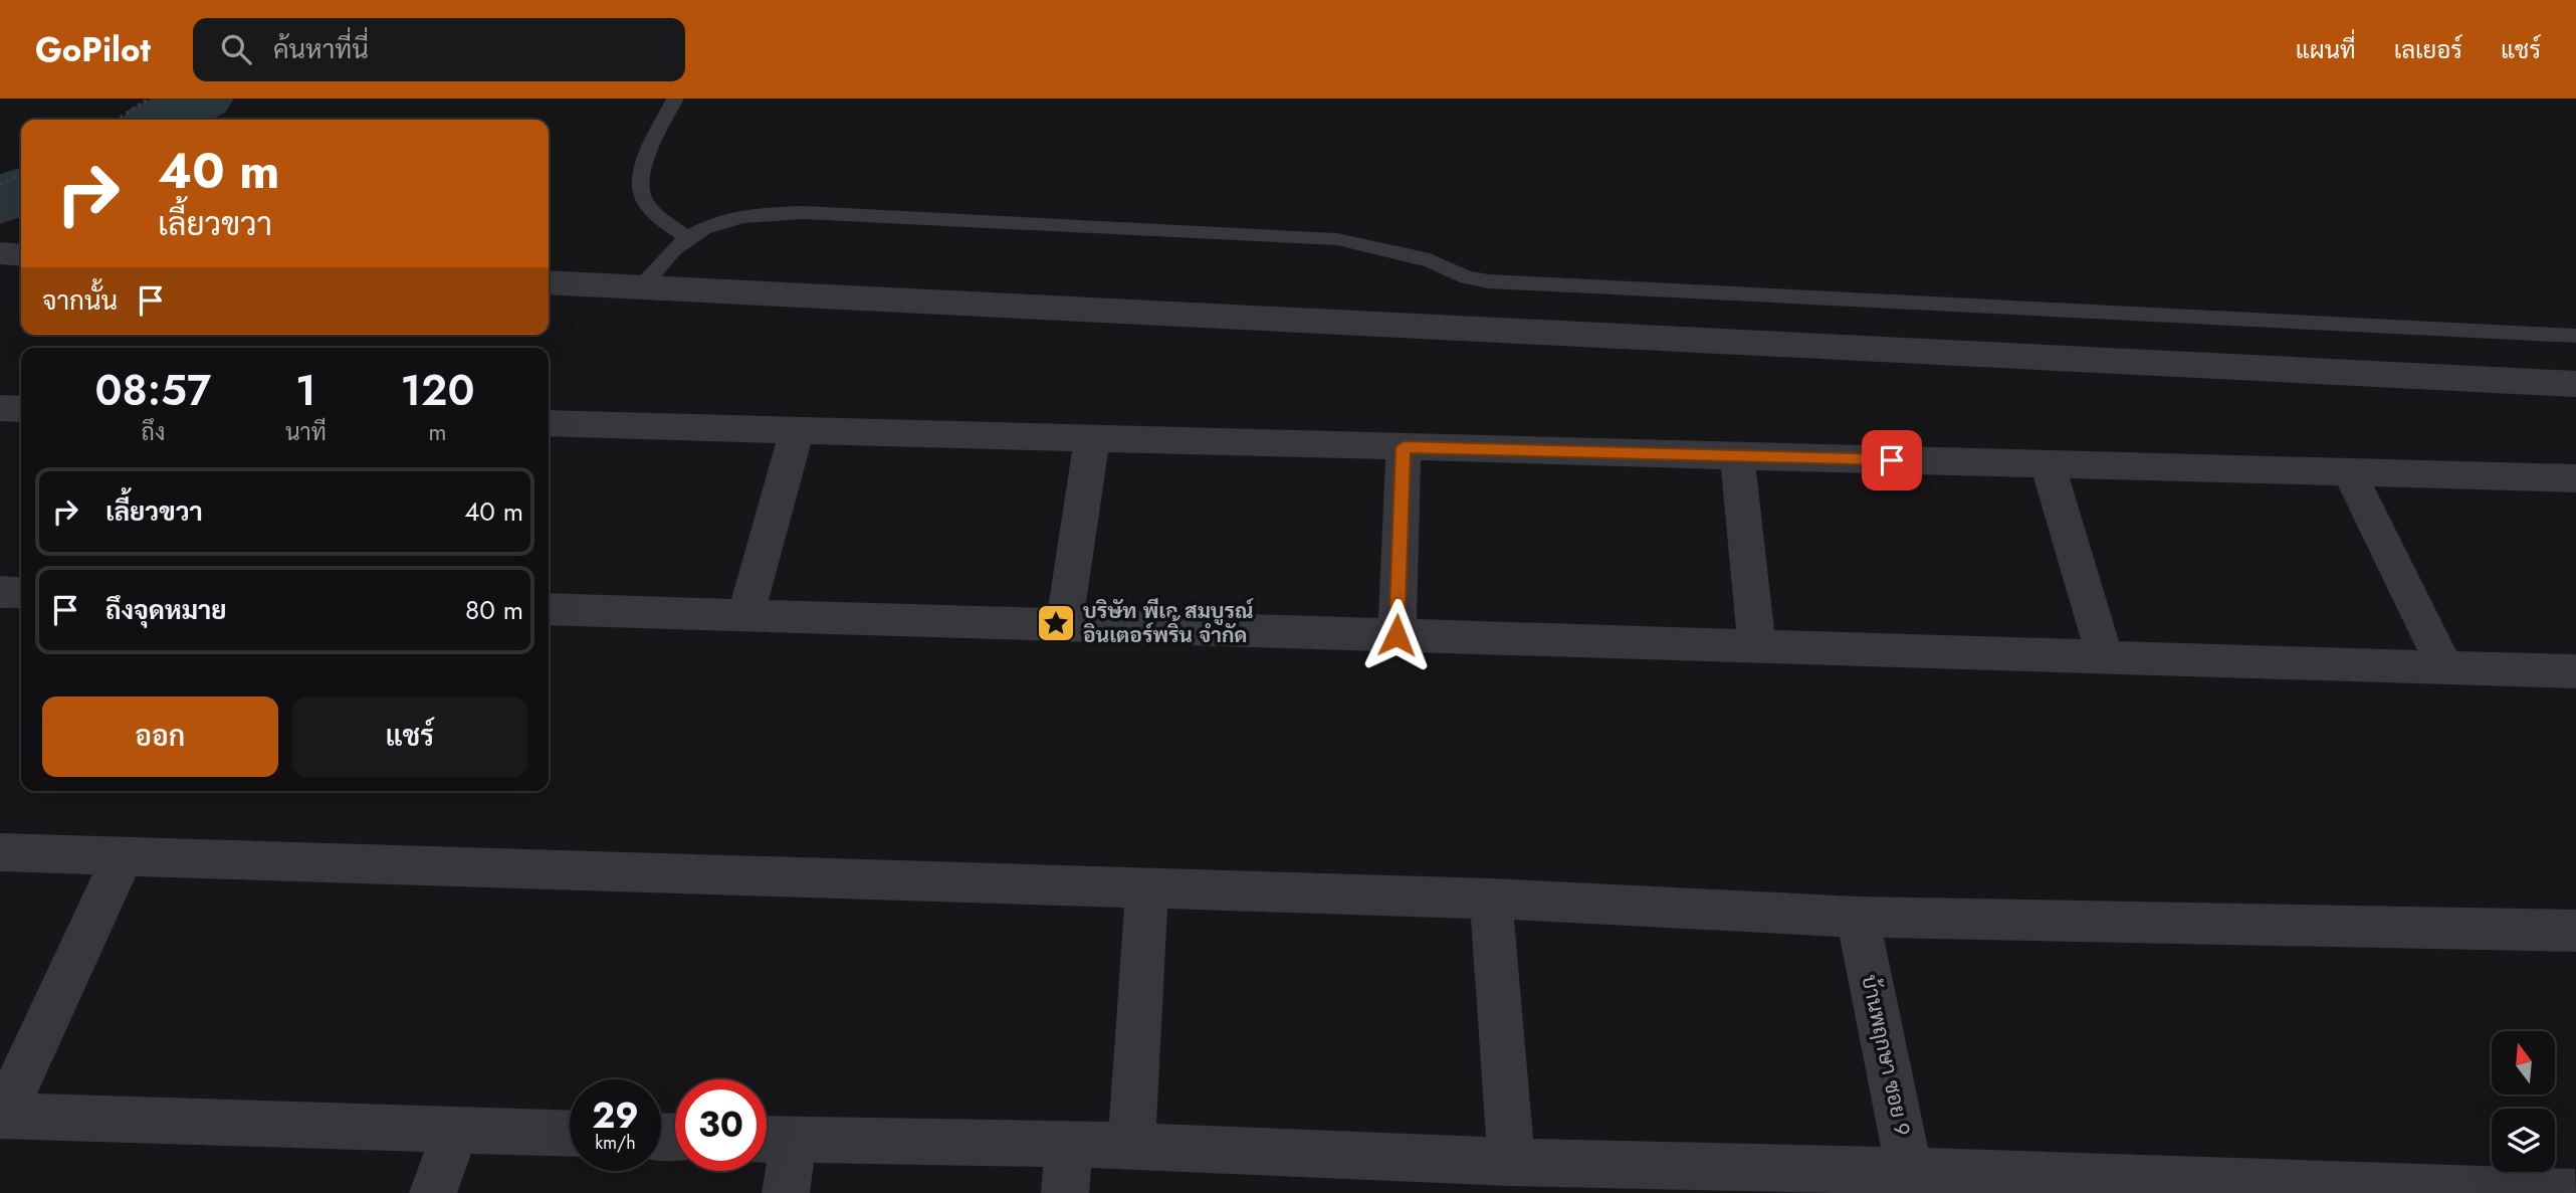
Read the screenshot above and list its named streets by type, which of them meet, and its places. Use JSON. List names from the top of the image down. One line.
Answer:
{"streets":{"street":["บ้านพฤกษา ซอย 9"]},"places":{"place":["บริษัท พีเอ สมบูรณ์ อินเตอร์พริ้น จำกัด"]},"north":"top","page":{"header":"GoPilot","search":"ค้นหาที่นี่","nav":["แผนที่","เลเยอร์","แชร์"],"turn":["40 m","เลี้ยวขวา"],"then":"จากนั้น","eta":["08:57","ถึง","1","นาที","120","m"],"list":[{"name":"เลี้ยวขวา","value":"40 m"},{"name":"ถึงจุดหมาย","value":"80 m"}],"buttons":["ออก","แชร์"],"speed":"29 km/h","limit":"30"}}
